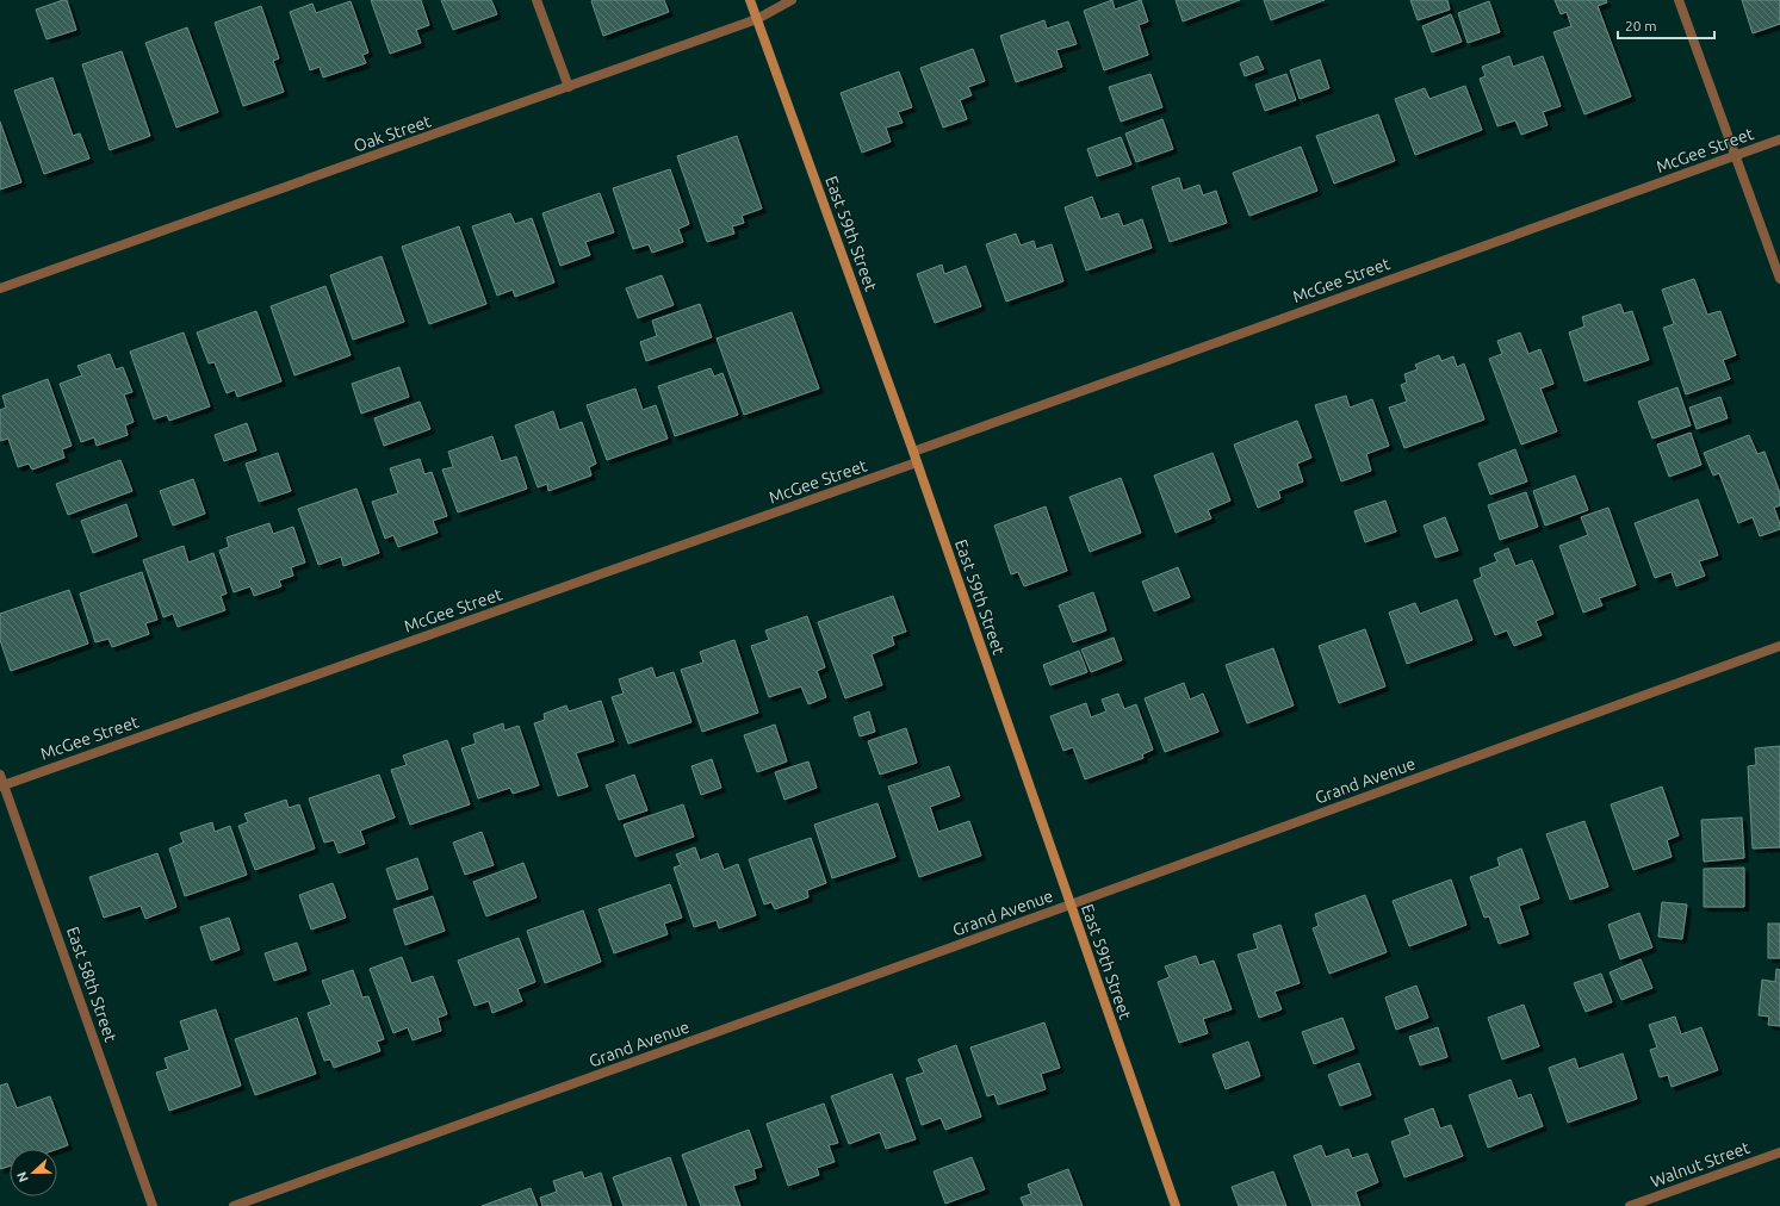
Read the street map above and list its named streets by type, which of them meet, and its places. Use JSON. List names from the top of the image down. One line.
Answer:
{"streets":{"street":["Oak Street","McGee Street","East 59th Street","Grand Avenue","East 58th Street","Walnut Street"]},"crossings":[["Oak Street","East 59th Street"],["McGee Street","East 59th Street"],["McGee Street","East 58th Street"],["East 59th Street","Grand Avenue"]],"scale_bar":"20 m","north":"left"}
